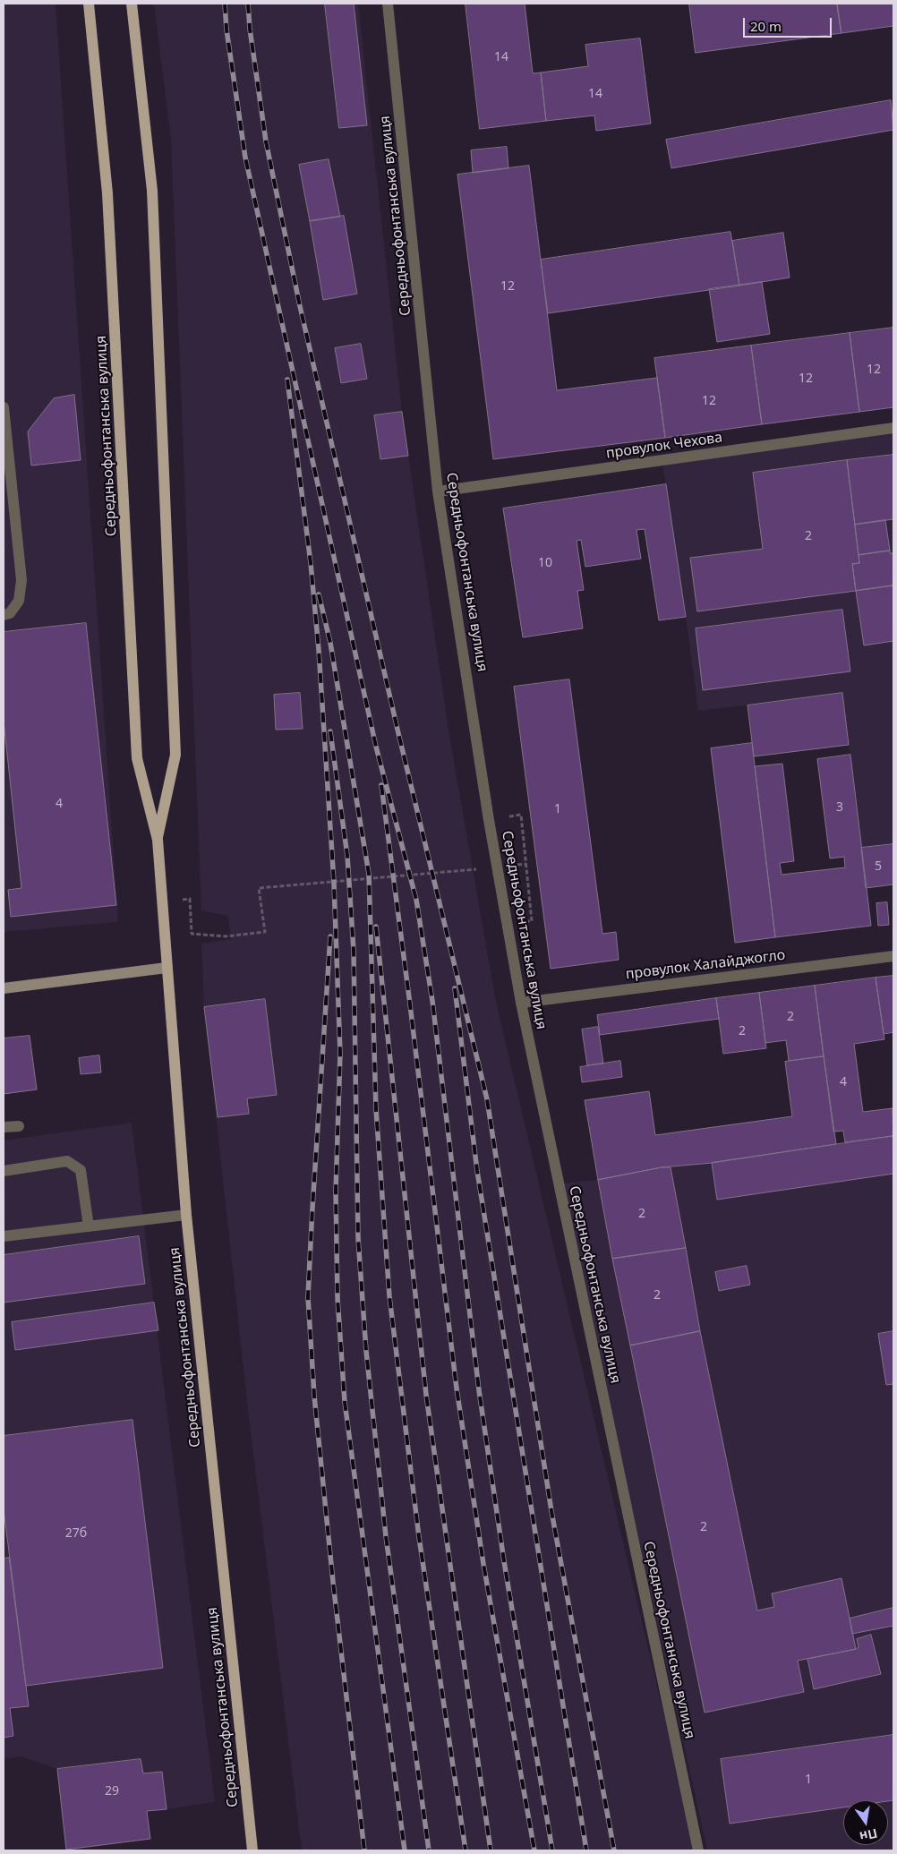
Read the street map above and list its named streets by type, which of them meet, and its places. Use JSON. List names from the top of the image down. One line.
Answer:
{"streets":{"main road":["Середньофонтанська вулиця"],"street":["провулок Чехова","провулок Халайджогло"]},"crossings":[["Середньофонтанська вулиця","провулок Чехова"],["Середньофонтанська вулиця","провулок Халайджогло"]],"house_numbers":["14","14","12","12","12","12","2","10","4","3","1","5","2","2","4","2","2","2","27б","1","29"],"scale_bar":"20 m","north":"bottom"}
